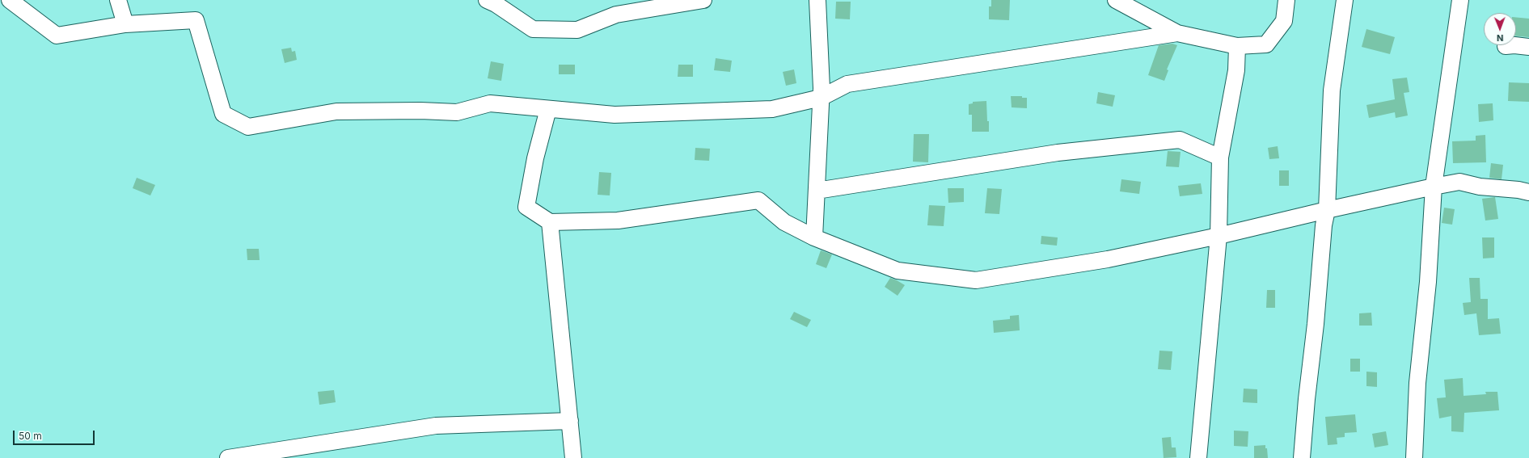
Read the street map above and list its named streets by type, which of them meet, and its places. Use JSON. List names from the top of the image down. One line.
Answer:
{"scale_bar":"50 m","north":"bottom"}
